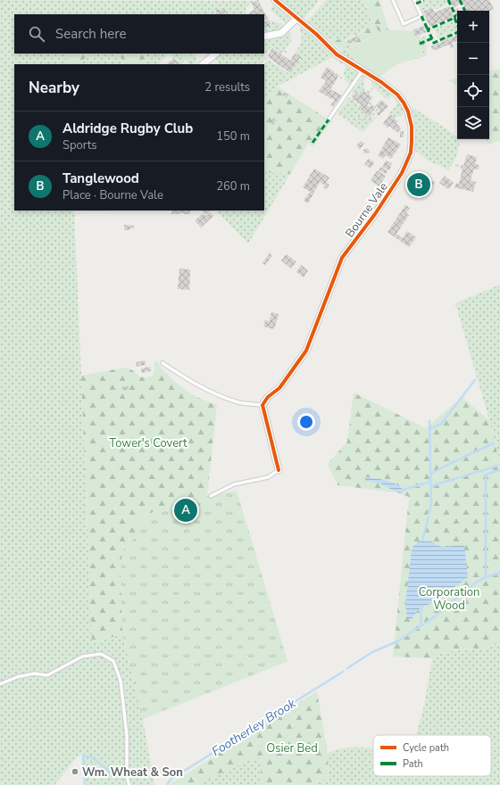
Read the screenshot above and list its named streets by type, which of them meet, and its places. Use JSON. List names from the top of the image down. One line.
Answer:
{"streets":{"street":["Bourne Vale"]},"water":["Footherley Brook"],"parks":["Tower's Covert","Corporation Wood","Osier Bed"],"places":["Wm. Wheat & Son"],"legend":["Cycle path","Path"],"page":{"map_buttons":["+","−"],"search":"Search here","heading":["Nearby","2 results"],"list":[{"mark":"A","name":"Aldridge Rugby Club","note":"Sports","value":"150 m"},{"mark":"B","name":"Tanglewood","note":"Place · Bourne Vale","value":"260 m"}],"pins":["B","A"]}}
